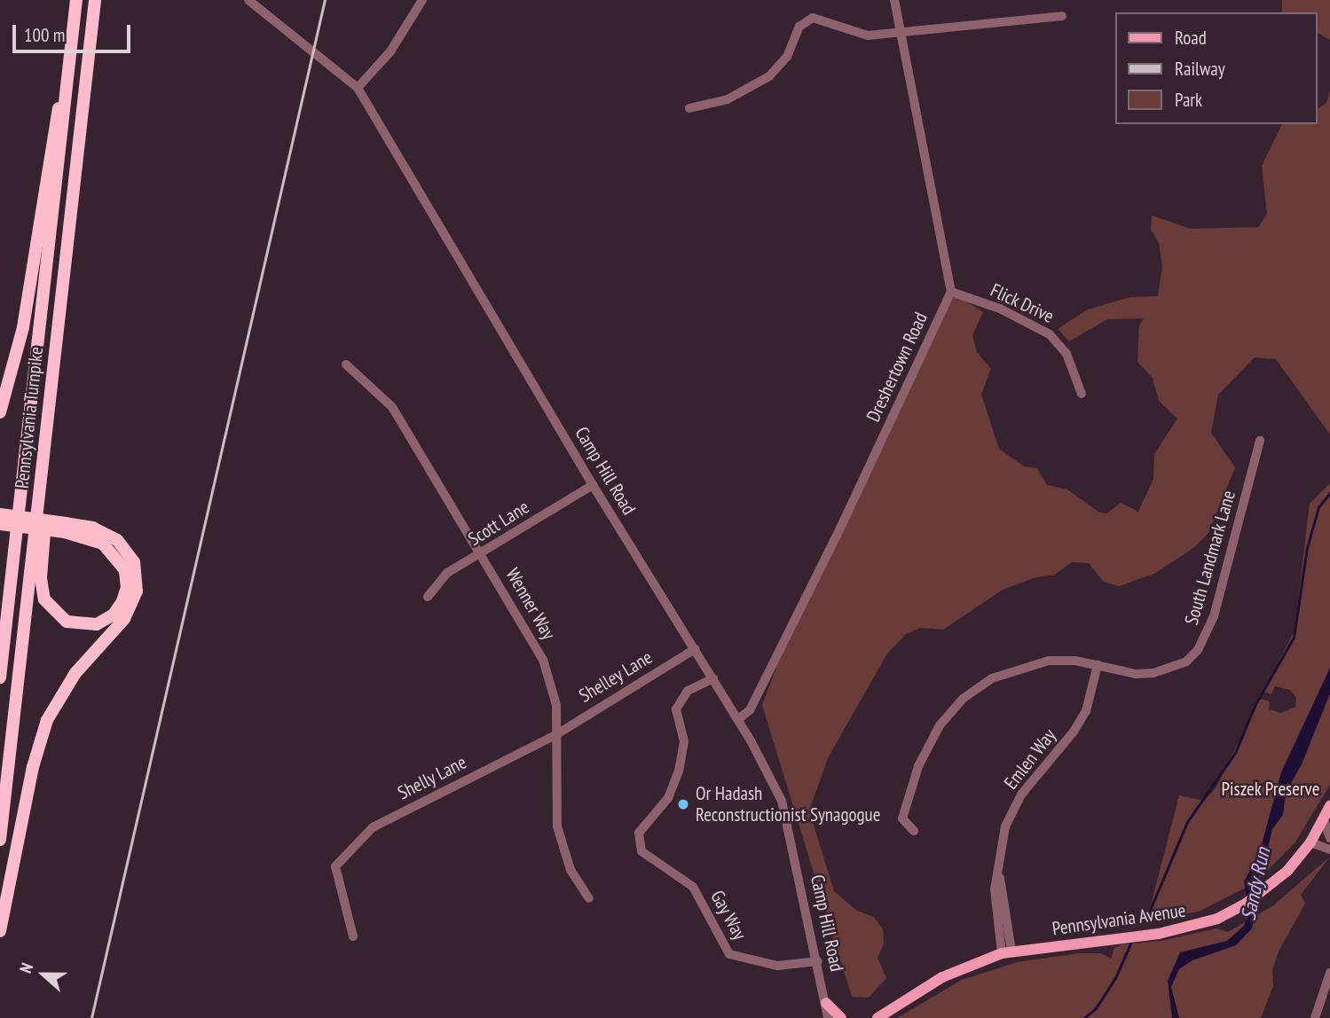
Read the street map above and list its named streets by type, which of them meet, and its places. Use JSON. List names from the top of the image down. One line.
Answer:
{"streets":{"highway":["Pennsylvania Turnpike"],"main road":["Pennsylvania Avenue"],"street":["Flick Drive","Dreshertown Road","Camp Hill Road","Scott Lane","South Landmark Lane","Wenner Way","Shelley Lane","Emlen Way","Shelly Lane","Gay Way"]},"crossings":[["Flick Drive","Dreshertown Road"],["Dreshertown Road","Camp Hill Road"],["Camp Hill Road","Scott Lane"],["Camp Hill Road","Shelley Lane"],["Camp Hill Road","Gay Way"],["Scott Lane","Wenner Way"],["South Landmark Lane","Emlen Way"],["Wenner Way","Shelley Lane"],["Wenner Way","Shelly Lane"],["Shelley Lane","Shelly Lane"],["Emlen Way","Pennsylvania Avenue"]],"water":["Sandy Run"],"parks":["Piszek Preserve"],"places":["Or Hadash Reconstructionist Synagogue"],"legend":["Road","Railway","Park"],"scale_bar":"100 m","north":"left"}
